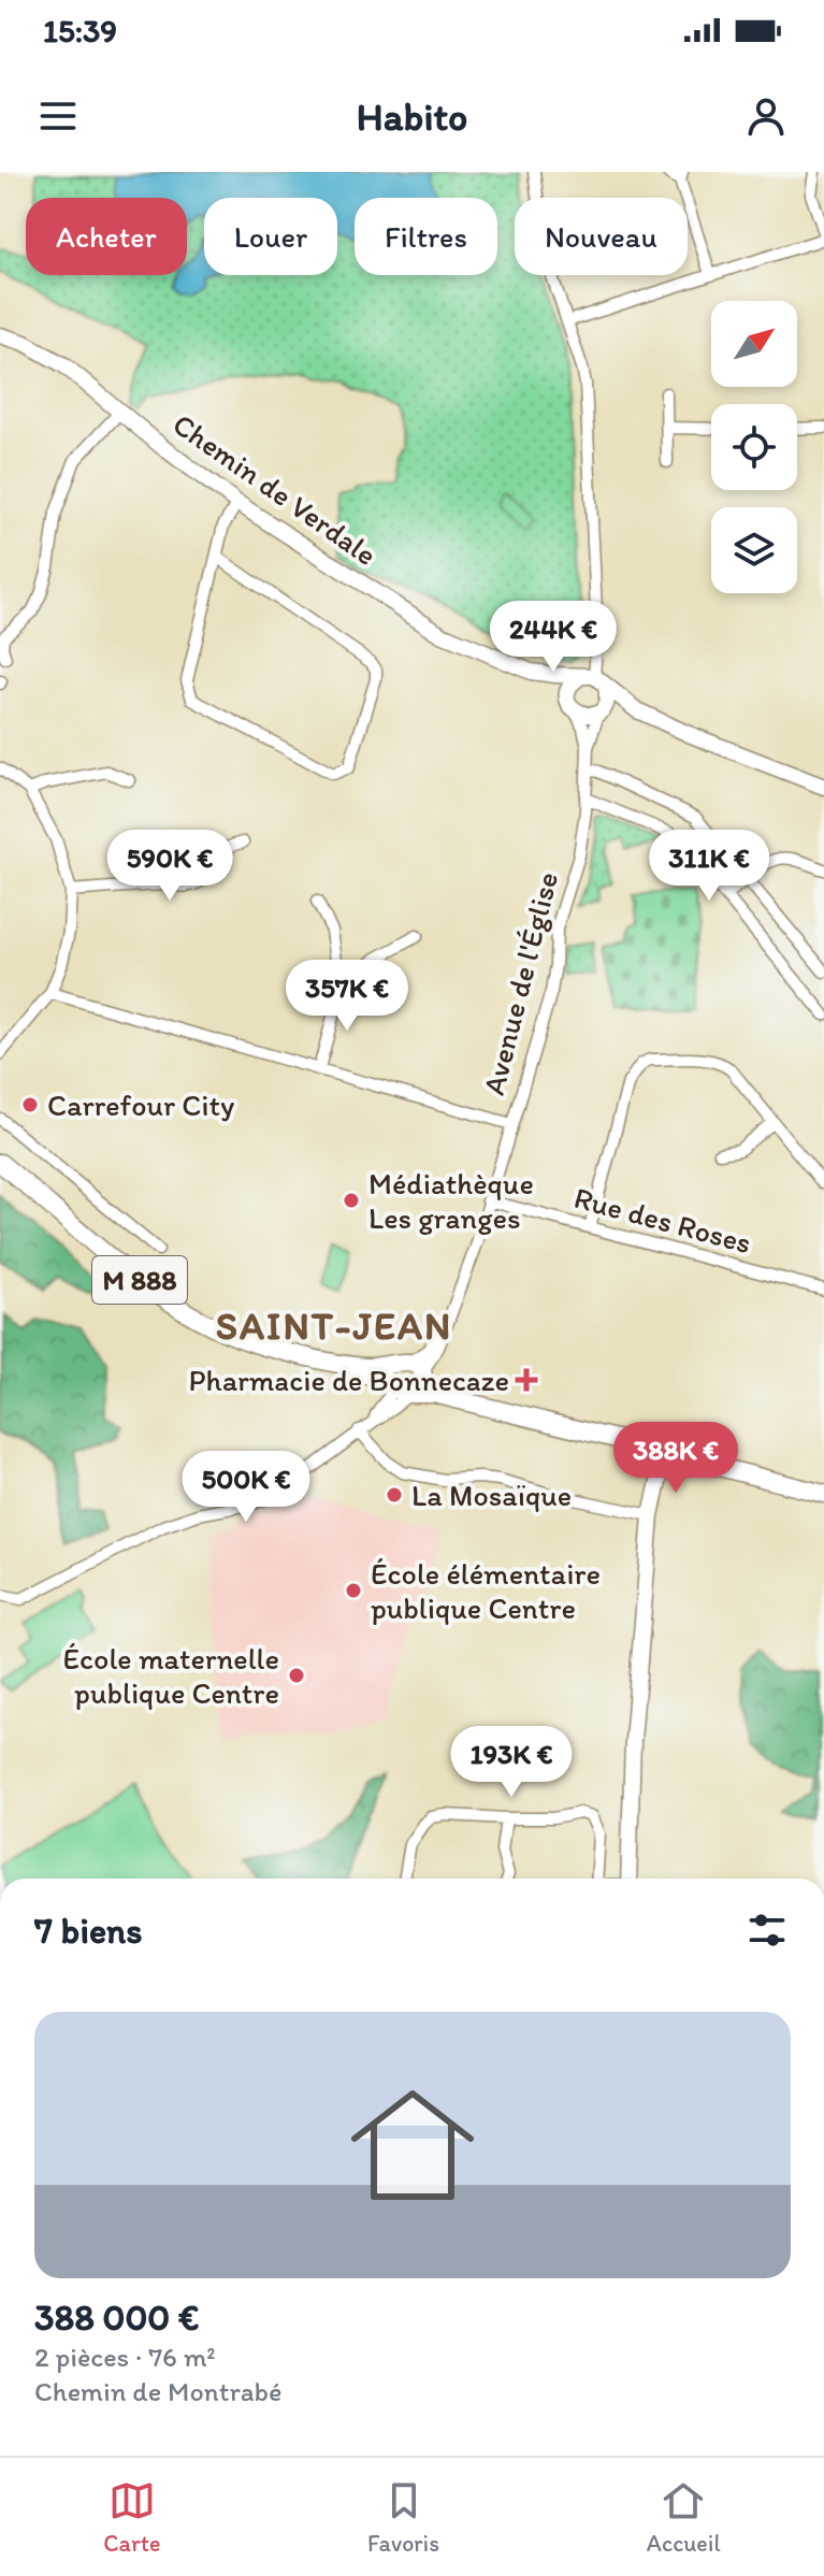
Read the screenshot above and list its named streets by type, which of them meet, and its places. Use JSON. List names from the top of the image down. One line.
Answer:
{"streets":{"main road":["M 888"],"street":["Chemin de Verdale","Avenue de l'Église","Rue des Roses"]},"crossings":[["Chemin de Verdale","Avenue de l'Église"],["Avenue de l'Église","Rue des Roses"],["Avenue de l'Église","M 888"]],"districts":["SAINT-JEAN"],"places":{"other":["Carrefour City","Médiathèque Les granges","La Mosaïque","École élémentaire publique Centre","École maternelle publique Centre"],"health":["Pharmacie de Bonnecaze"]},"north":"top right","page":{"status":"15:39","header":"Habito","chip":["Acheter","Louer","Filtres","Nouveau"],"price":["244K €","590K €","311K €","357K €","388K €","500K €","193K €"],"heading":"7 biens","list":[{"name":"388 000 €","note":"2 pièces · 76 m² · Chemin de Montrabé"}],"tabs":["Carte","Favoris","Accueil"]}}
